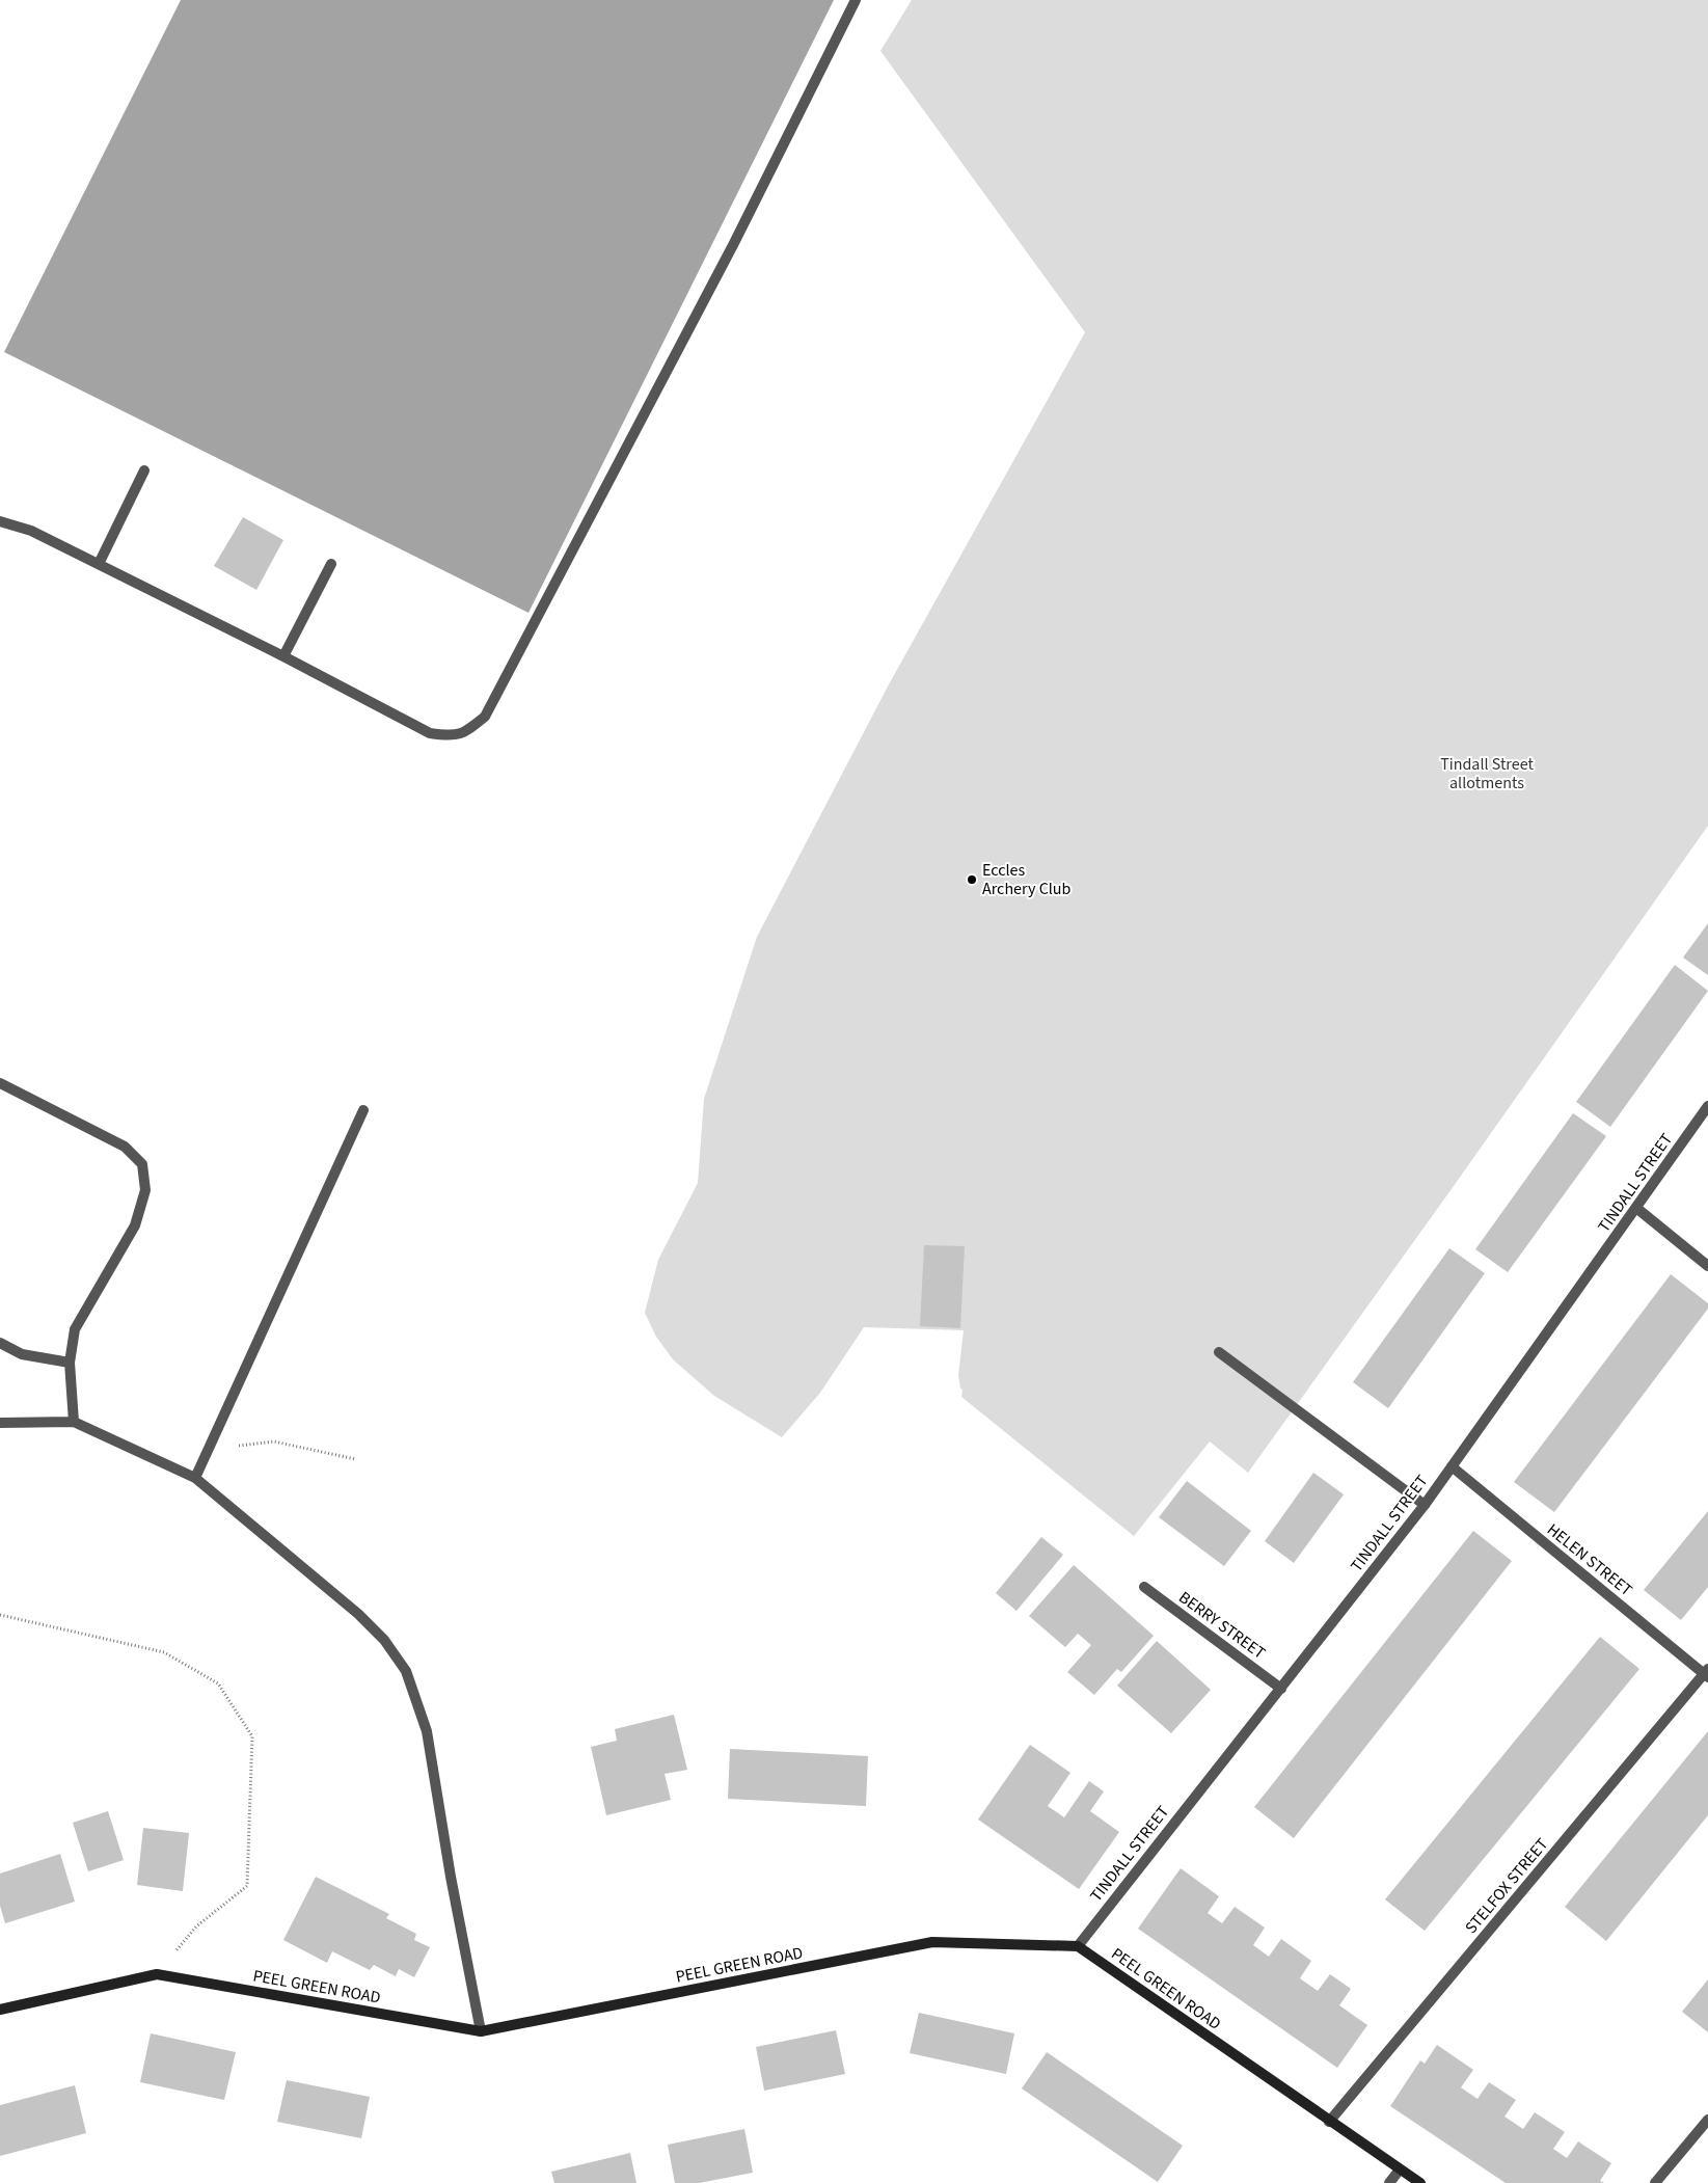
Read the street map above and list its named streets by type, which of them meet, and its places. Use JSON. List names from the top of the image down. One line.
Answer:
{"streets":{"street":["TINDALL STREET","HELEN STREET","BERRY STREET","STELFOX STREET","PEEL GREEN ROAD"]},"crossings":[["TINDALL STREET","HELEN STREET"],["TINDALL STREET","BERRY STREET"],["TINDALL STREET","PEEL GREEN ROAD"],["HELEN STREET","STELFOX STREET"],["STELFOX STREET","PEEL GREEN ROAD"]],"parks":["Tindall Street allotments"],"places":["Eccles Archery Club"]}
